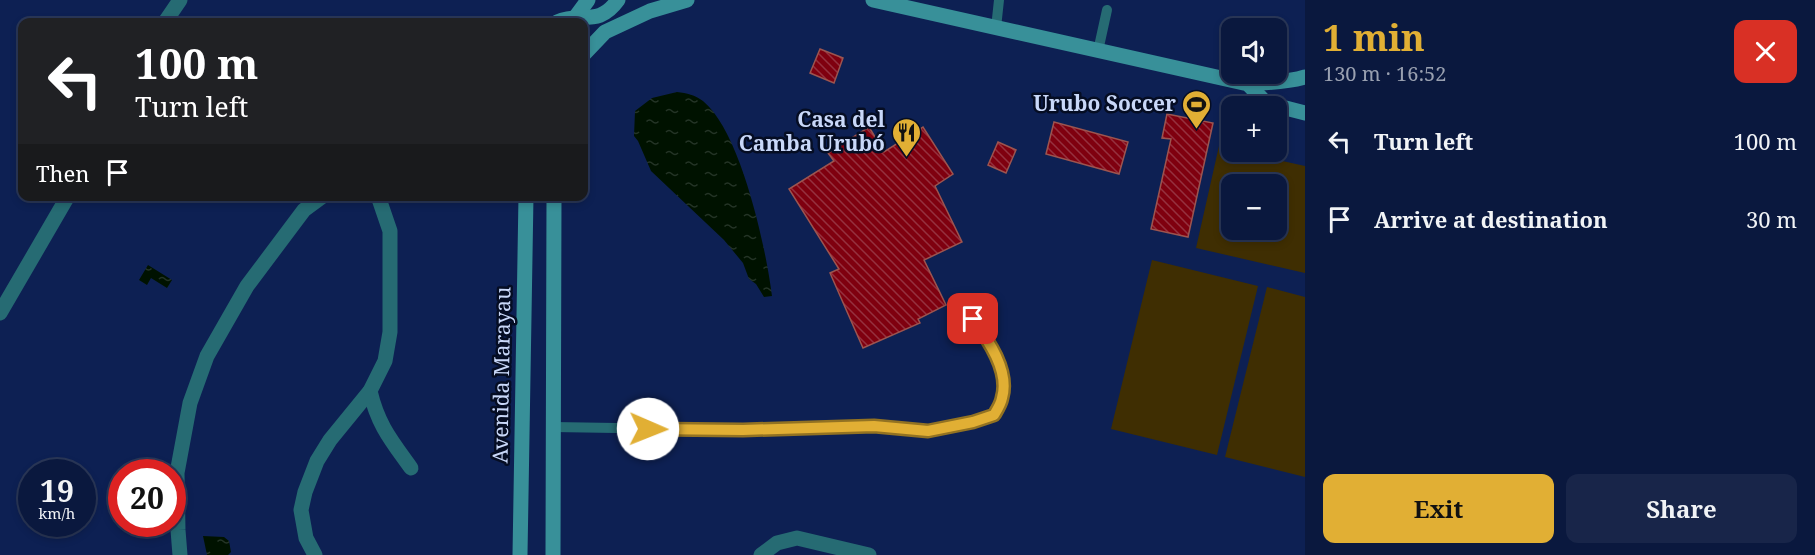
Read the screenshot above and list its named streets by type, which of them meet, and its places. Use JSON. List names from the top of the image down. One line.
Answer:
{"streets":{"street":["Avenida Marayau"]},"places":{"sports":["Urubo Soccer"],"restaurant":["Casa del Camba Urubó"]},"page":{"heading":["1 min","130 m · 16:52"],"map_buttons":["+","−"],"turn":["100 m","Turn left"],"list":[{"name":"Turn left","value":"100 m"},{"name":"Arrive at destination","value":"30 m"}],"then":"Then","speed":"19 km/h","limit":"20","buttons":["Exit","Share"]}}
